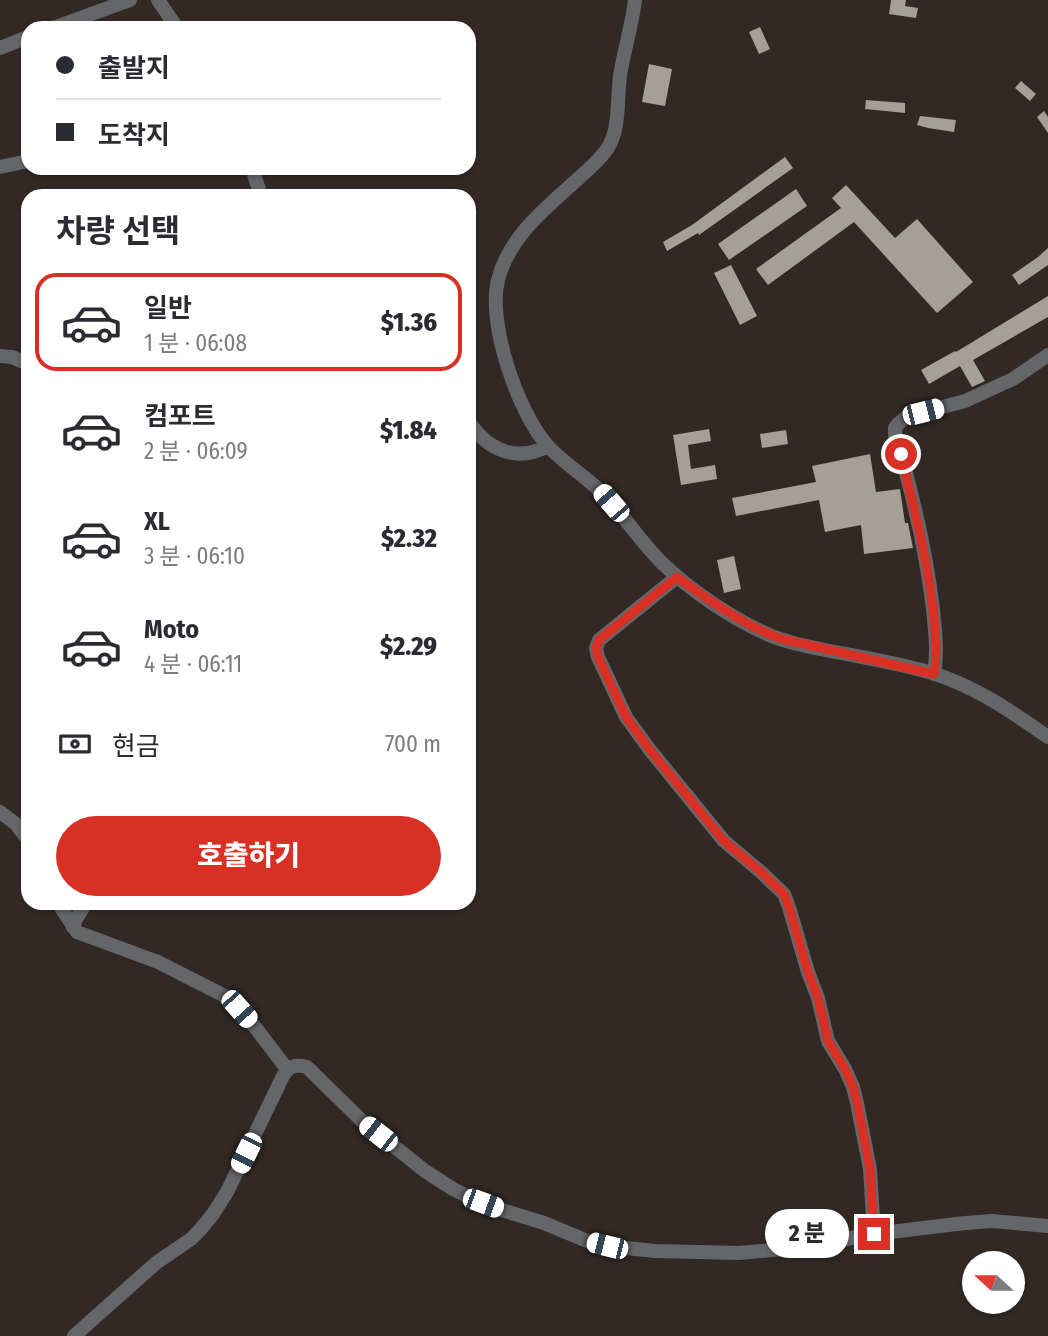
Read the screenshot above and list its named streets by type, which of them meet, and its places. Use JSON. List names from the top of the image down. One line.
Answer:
{"north":"left","page":{"banner":["출발지","도착지"],"heading":"차량 선택","list":[{"name":"일반","note":"1 분 · 06:08","value":"$1.36"},{"name":"컴포트","note":"2 분 · 06:09","value":"$1.84"},{"name":"XL","note":"3 분 · 06:10","value":"$2.32"},{"name":"Moto","note":"4 분 · 06:11","value":"$2.29"}],"pay":["현금","700 m"],"buttons":"호출하기","bubble":"2 분"}}
